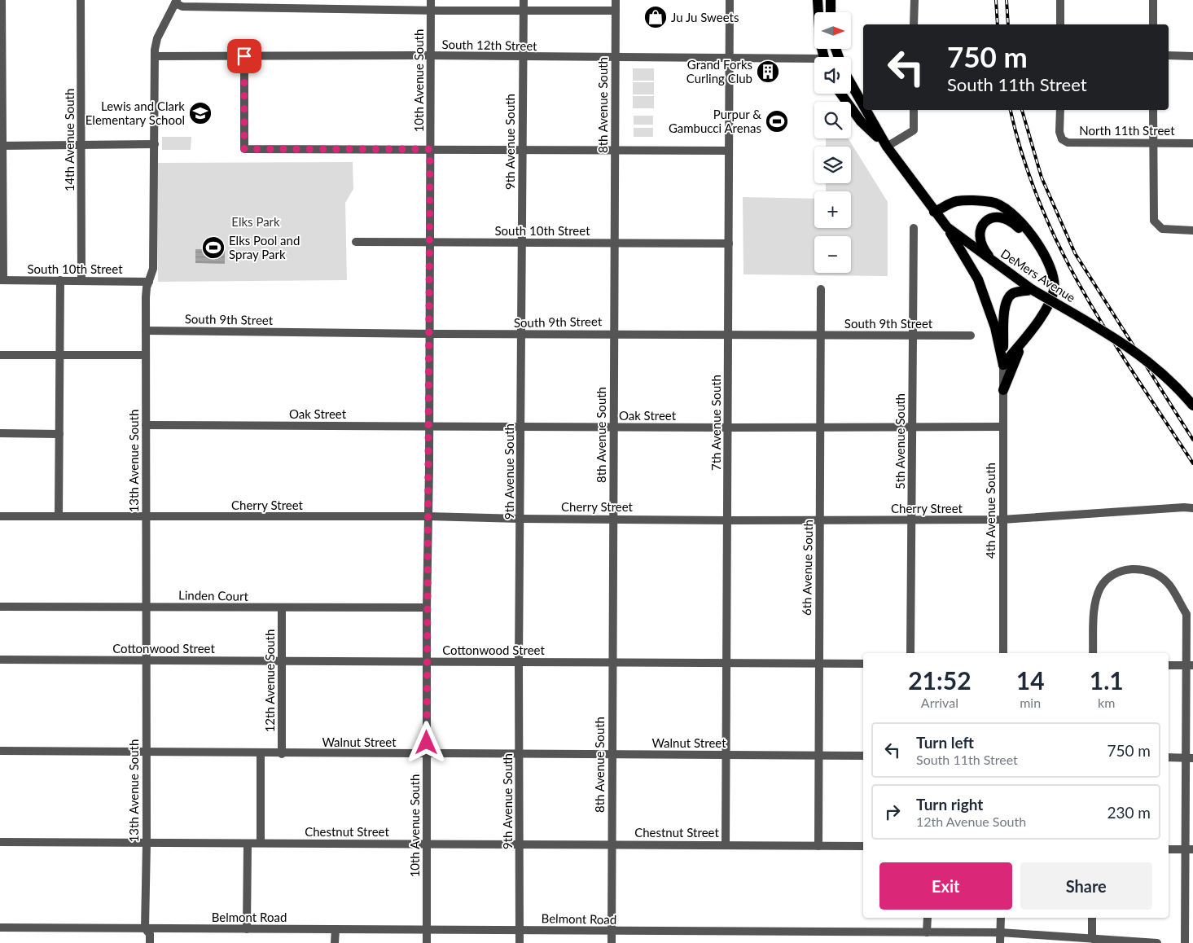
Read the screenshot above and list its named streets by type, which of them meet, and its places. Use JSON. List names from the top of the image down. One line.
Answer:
{"streets":{"main road":["DeMers Avenue"],"street":["South 12th Street","10th Avenue South","8th Avenue South","North 11th Street","14th Avenue South","9th Avenue South","South 10th Street","South 9th Street","Oak Street","7th Avenue South","5th Avenue South","13th Avenue South","Cherry Street","4th Avenue South","6th Avenue South","Linden Court","Cottonwood Street","12th Avenue South","Walnut Street","Chestnut Street","Belmont Road"]},"crossings":[["South 12th Street","10th Avenue South"],["South 12th Street","8th Avenue South"],["South 12th Street","9th Avenue South"],["South 12th Street","7th Avenue South"],["South 12th Street","13th Avenue South"],["10th Avenue South","South 10th Street"],["10th Avenue South","South 9th Street"],["10th Avenue South","Oak Street"],["10th Avenue South","Cherry Street"],["10th Avenue South","Linden Court"],["10th Avenue South","Cottonwood Street"],["10th Avenue South","Walnut Street"],["10th Avenue South","Chestnut Street"],["10th Avenue South","Belmont Road"],["8th Avenue South","South 10th Street"],["8th Avenue South","South 9th Street"],["8th Avenue South","Oak Street"],["8th Avenue South","Cherry Street"],["8th Avenue South","Cottonwood Street"],["8th Avenue South","Walnut Street"],["8th Avenue South","Chestnut Street"],["8th Avenue South","Belmont Road"],["14th Avenue South","South 10th Street"],["9th Avenue South","South 10th Street"],["9th Avenue South","South 9th Street"],["9th Avenue South","Oak Street"],["9th Avenue South","Cherry Street"],["9th Avenue South","Cottonwood Street"],["9th Avenue South","Walnut Street"],["9th Avenue South","Chestnut Street"],["9th Avenue South","Belmont Road"],["South 10th Street","7th Avenue South"],["South 10th Street","13th Avenue South"],["South 9th Street","7th Avenue South"],["South 9th Street","5th Avenue South"],["South 9th Street","13th Avenue South"],["South 9th Street","6th Avenue South"],["Oak Street","7th Avenue South"],["Oak Street","5th Avenue South"],["Oak Street","13th Avenue South"],["Oak Street","4th Avenue South"],["Oak Street","6th Avenue South"],["7th Avenue South","Cherry Street"],["7th Avenue South","Cottonwood Street"],["7th Avenue South","Walnut Street"],["7th Avenue South","Chestnut Street"],["5th Avenue South","Cherry Street"],["13th Avenue South","Cherry Street"],["13th Avenue South","Linden Court"],["13th Avenue South","Cottonwood Street"],["13th Avenue South","Walnut Street"],["13th Avenue South","Chestnut Street"],["13th Avenue South","Belmont Road"],["Cherry Street","4th Avenue South"],["Cherry Street","6th Avenue South"],["6th Avenue South","Cottonwood Street"],["6th Avenue South","Walnut Street"],["6th Avenue South","Chestnut Street"],["Linden Court","12th Avenue South"],["Cottonwood Street","12th Avenue South"],["12th Avenue South","Walnut Street"]],"parks":["Elks Park"],"places":{"shop":["Ju Ju Sweets"],"building":["Grand Forks Curling Club"],"school or university":["Lewis and Clark Elementary School"],"sports":["Purpur & Gambucci Arenas","Elks Pool and Spray Park"]},"north":"right","page":{"map_buttons":["+","−"],"turn":["750 m","South 11th Street"],"eta":["21:52","Arrival","14","min","1.1","km"],"list":[{"name":"Turn left","note":"South 11th Street","value":"750 m"},{"name":"Turn right","note":"12th Avenue South","value":"230 m"}],"buttons":["Exit","Share"]}}
